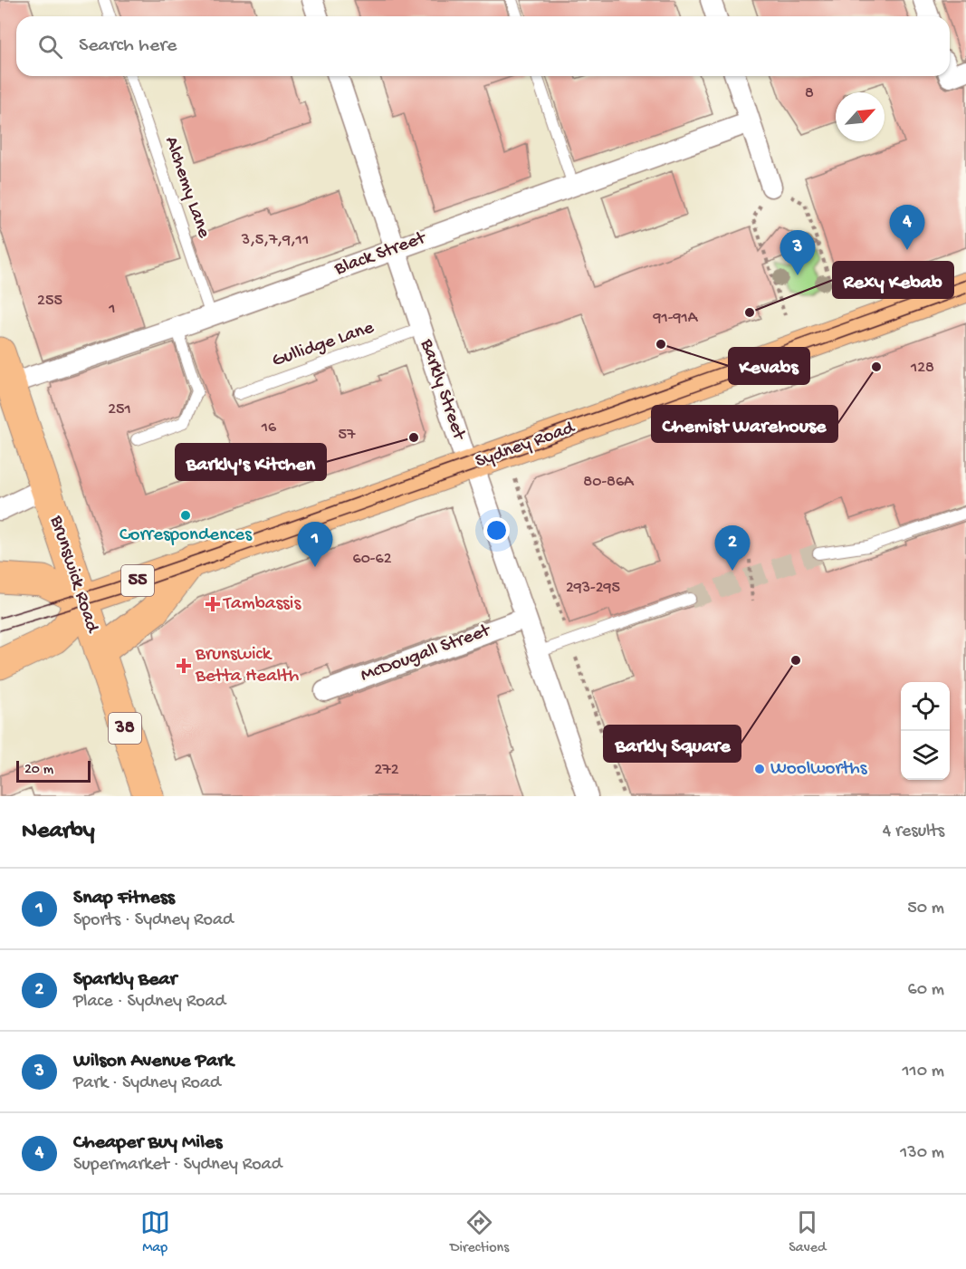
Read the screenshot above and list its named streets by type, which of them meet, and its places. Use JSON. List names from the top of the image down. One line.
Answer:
{"streets":{"main road":["Sydney Road","Brunswick Road","55","38"],"street":["Black Street","Barkly Street","McDougall Street"],"lane":["Alchemy Lane","Gullidge Lane"]},"crossings":[["Alchemy Lane","Black Street"],["Black Street","Barkly Street"],["Black Street","Brunswick Road"],["Gullidge Lane","Barkly Street"],["Barkly Street","Sydney Road"],["Barkly Street","McDougall Street"],["Sydney Road","Brunswick Road"]],"places":{"other":["Rexy Kebab","Kevabs","Chemist Warehouse","Barkly's Kitchen","Correspondences","Barkly Square","Woolworths"],"health":["Tambassis","Brunswick Betta Health"]},"house_numbers":["8","3,5,7,9,11","255","1","91-91A","128","251","16","57","80-86A","60-62","293-295","272"],"scale_bar":"20 m","north":"top right","page":{"search":"Search here","pins":["4","3","1","2"],"scale":"20 m","heading":["Nearby","4 results"],"list":[{"mark":"1","name":"Snap Fitness","note":"Sports · Sydney Road","value":"50 m"},{"mark":"2","name":"Sparkly Bear","note":"Place · Sydney Road","value":"60 m"},{"mark":"3","name":"Wilson Avenue Park","note":"Park · Sydney Road","value":"110 m"},{"mark":"4","name":"Cheaper Buy Miles","note":"Supermarket · Sydney Road","value":"130 m"}],"nav":["Map","Directions","Saved"]}}
